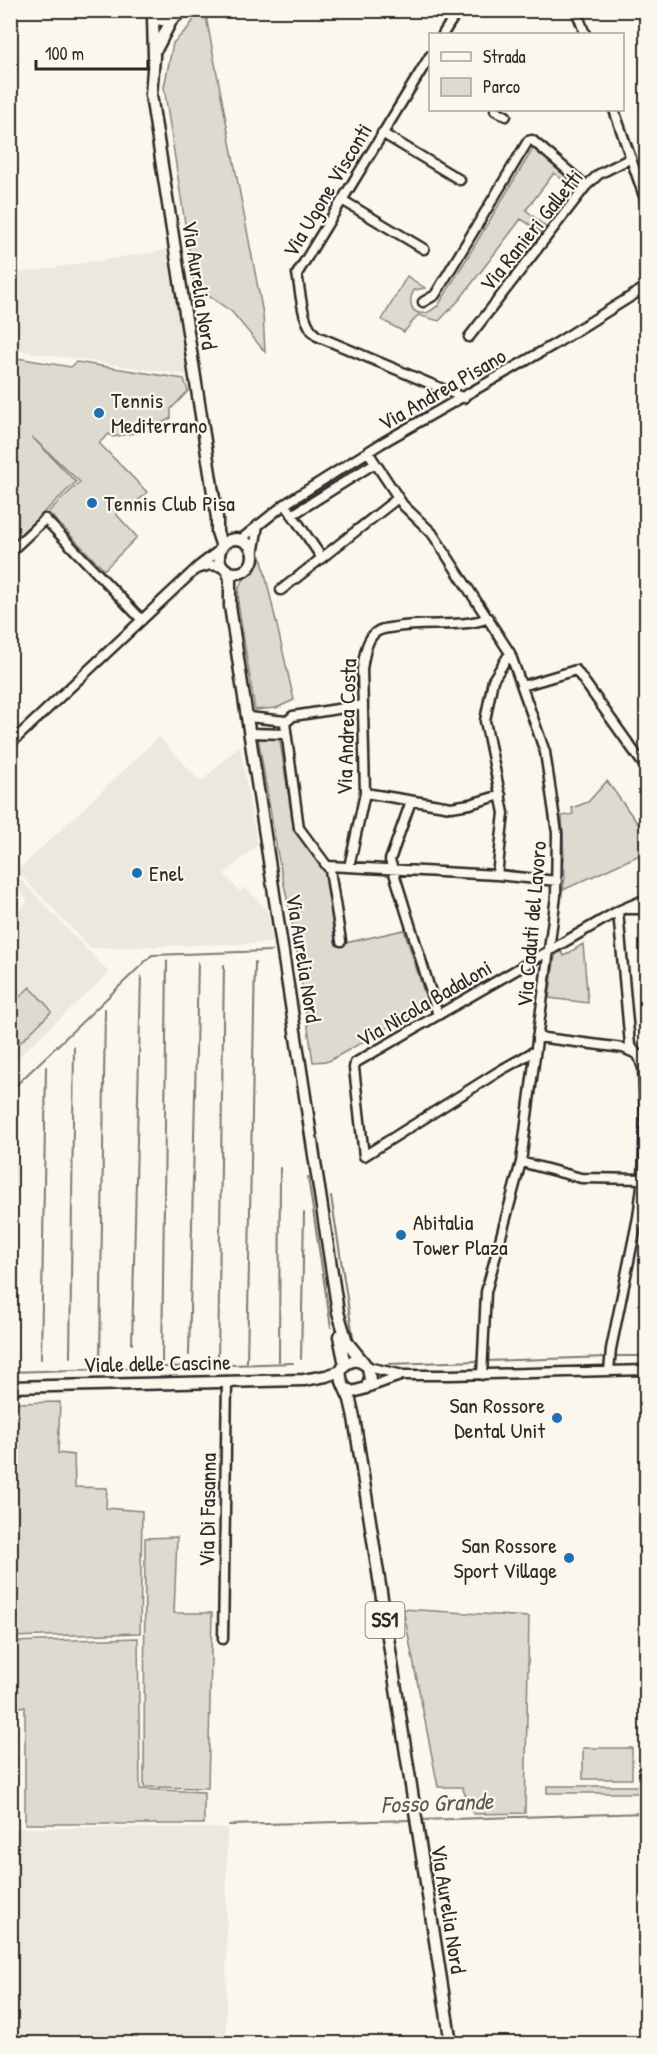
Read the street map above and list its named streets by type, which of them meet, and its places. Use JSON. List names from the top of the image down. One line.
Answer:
{"streets":{"main road":["Via Aurelia Nord","Viale delle Cascine","SS1"],"street":["Via Ugone Visconti","Via Ranieri Galletti","Via Andrea Pisano","Via Andrea Costa","Via Caduti del Lavoro","Via Nicola Badaloni","Via Di Fasanna"]},"crossings":[["Via Ugone Visconti","Via Andrea Pisano"],["Via Aurelia Nord","Via Andrea Pisano"],["Via Aurelia Nord","Viale delle Cascine"],["Via Aurelia Nord","SS1"],["Via Andrea Pisano","Via Caduti del Lavoro"],["Via Andrea Costa","Via Caduti del Lavoro"],["Via Caduti del Lavoro","Via Nicola Badaloni"],["Viale delle Cascine","Via Di Fasanna"],["Viale delle Cascine","SS1"]],"water":["Fosso Grande"],"places":["Tennis Mediterrano","Tennis Club Pisa","Enel","Abitalia Tower Plaza","San Rossore Dental Unit","San Rossore Sport Village"],"legend":["Strada","Parco"],"scale_bar":"100 m"}
